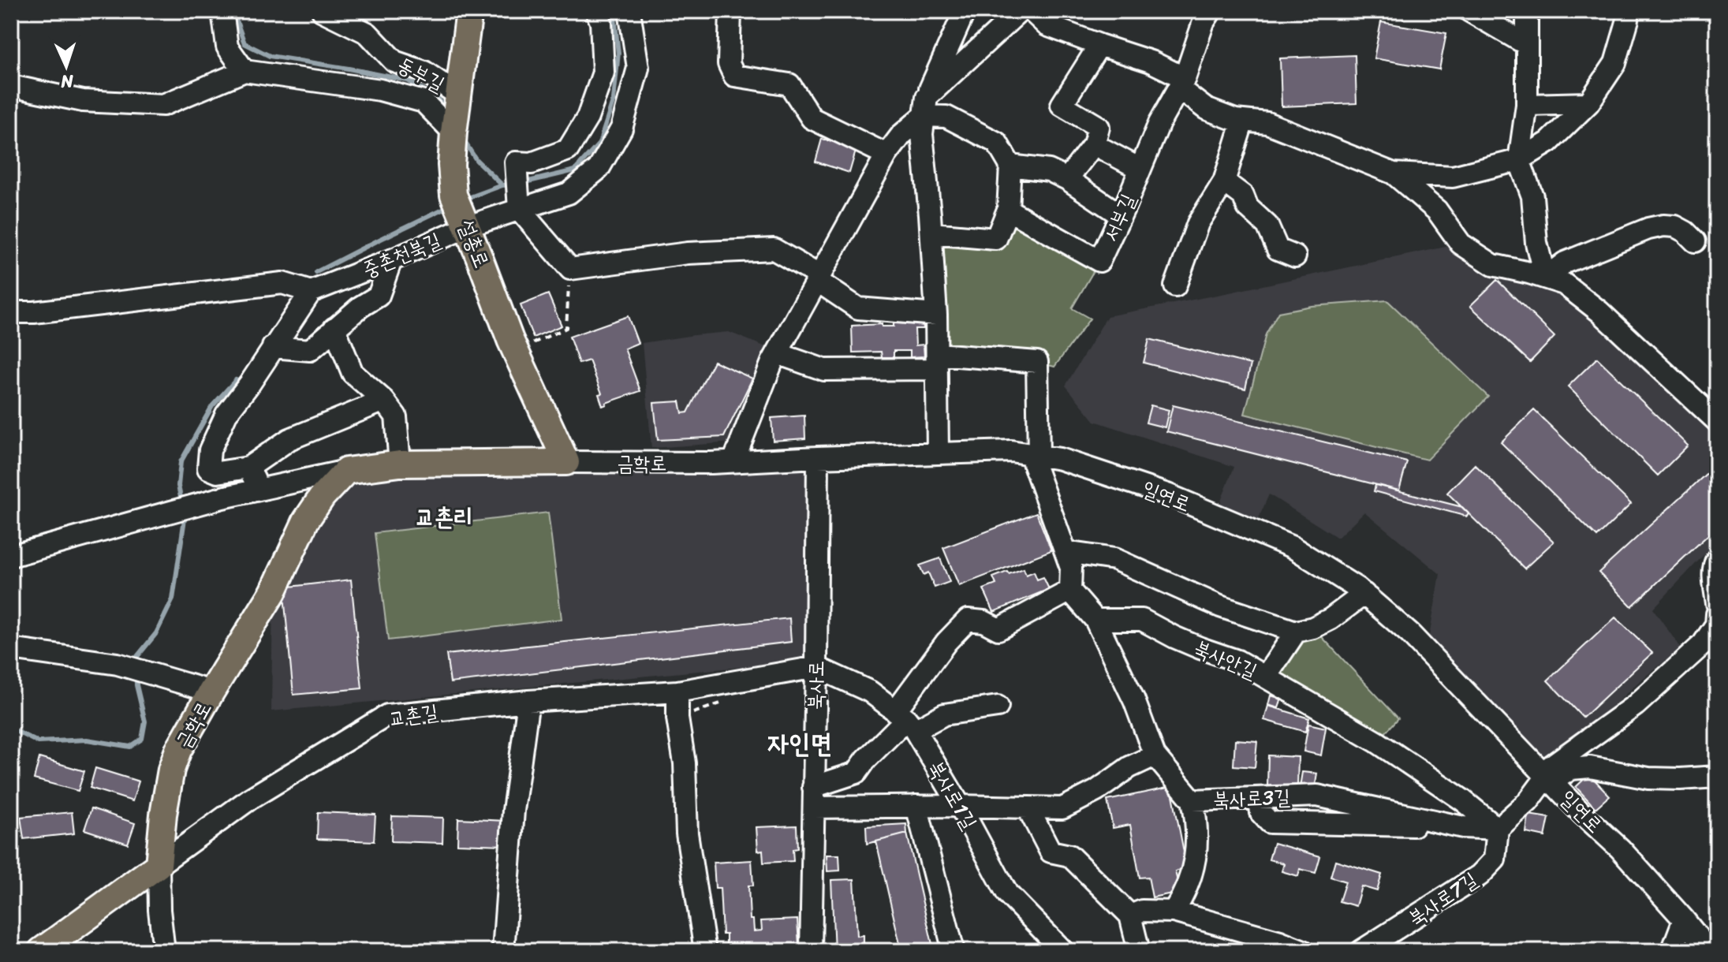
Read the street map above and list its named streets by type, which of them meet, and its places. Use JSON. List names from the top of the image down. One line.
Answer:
{"streets":{"main road":["설총로","금학로","교촌길"],"street":["동부길","서부길","중촌천북길","일연로","북사안길","북사로","북사로1길","북사로3길","북사로7길"]},"crossings":[["동부길","설총로"],["설총로","중촌천북길"],["설총로","금학로"],["금학로","일연로"],["금학로","북사로"],["금학로","교촌길"],["북사안길","북사로3길"],["북사안길","북사로7길"],["북사로","교촌길"],["북사로","북사로1길"],["교촌길","북사로1길"],["북사로3길","북사로7길"]],"districts":["교촌리","자인면"],"north":"bottom"}
